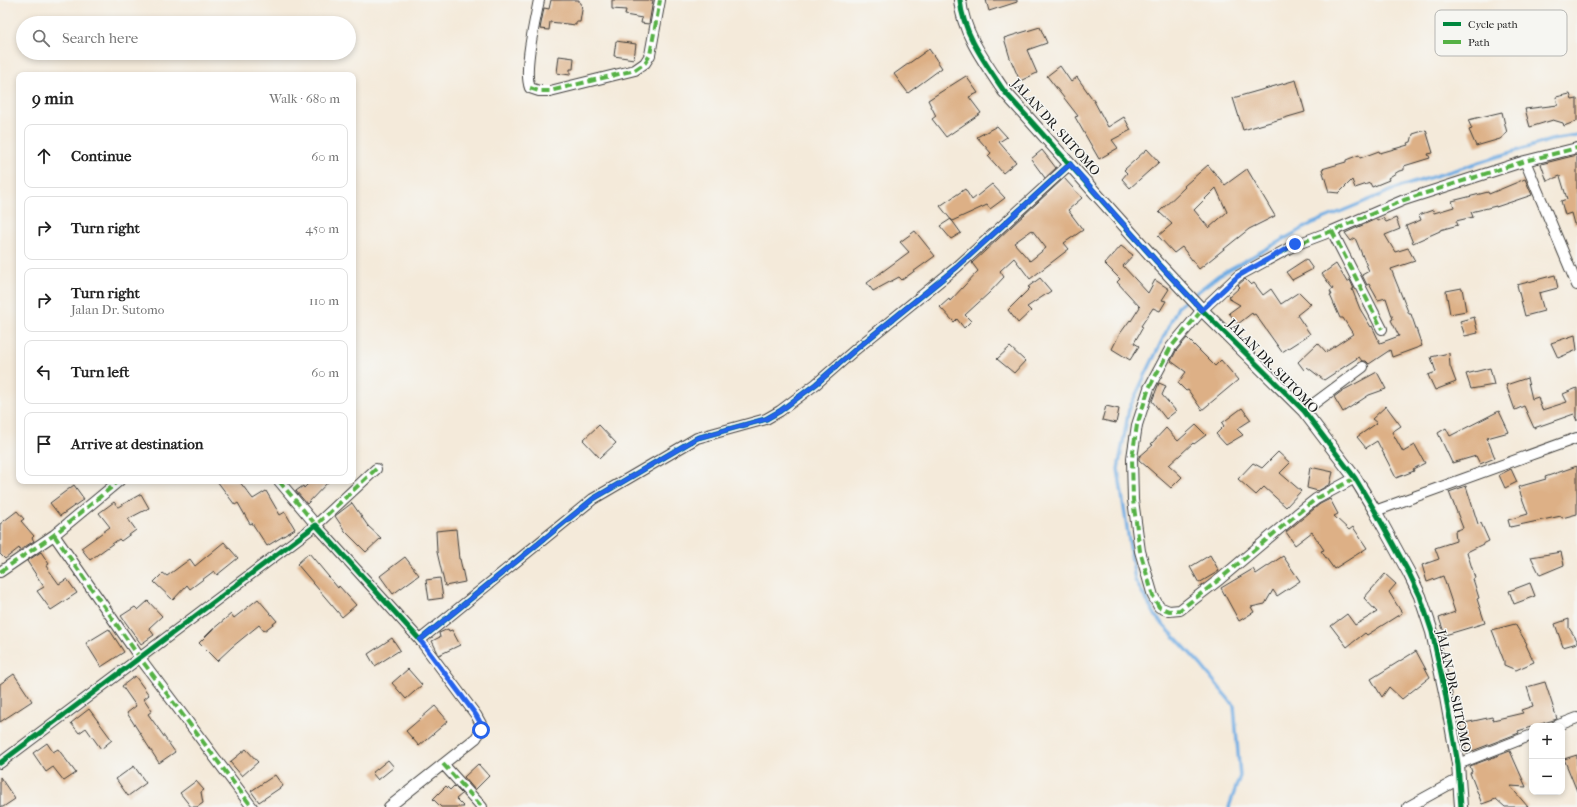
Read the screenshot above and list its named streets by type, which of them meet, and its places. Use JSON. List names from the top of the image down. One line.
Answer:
{"streets":{"street":["JALAN DR. SUTOMO"]},"legend":["Cycle path","Path"],"page":{"search":"Search here","heading":["9 min","Walk · 680 m"],"list":[["Continue","60 m"],["Turn right","450 m"],["Turn right","Jalan Dr. Sutomo","110 m"],["Turn left","60 m"],"Arrive at destination"],"map_buttons":["+","−"]}}
